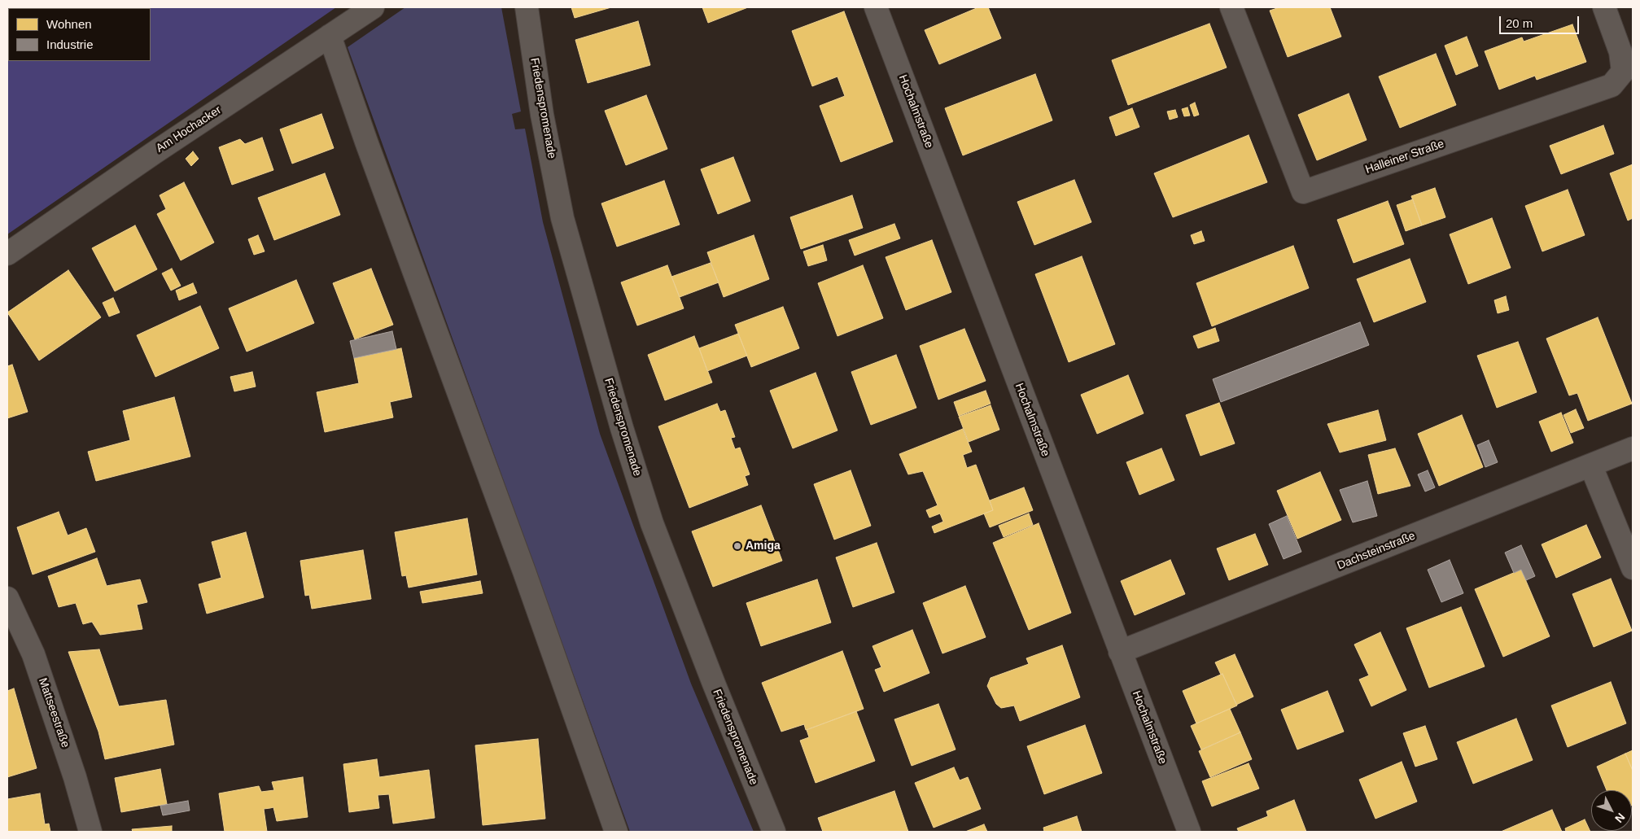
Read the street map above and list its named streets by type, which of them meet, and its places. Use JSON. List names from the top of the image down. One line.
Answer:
{"streets":{"street":["Friedenspromenade","Hochalmstraße","Am Hochacker","Halleiner Straße","Dachsteinstraße","Mattseestraße"]},"crossings":[["Hochalmstraße","Dachsteinstraße"]],"places":["Amiga"],"legend":["Wohnen","Industrie"],"scale_bar":"20 m","north":"bottom right"}
